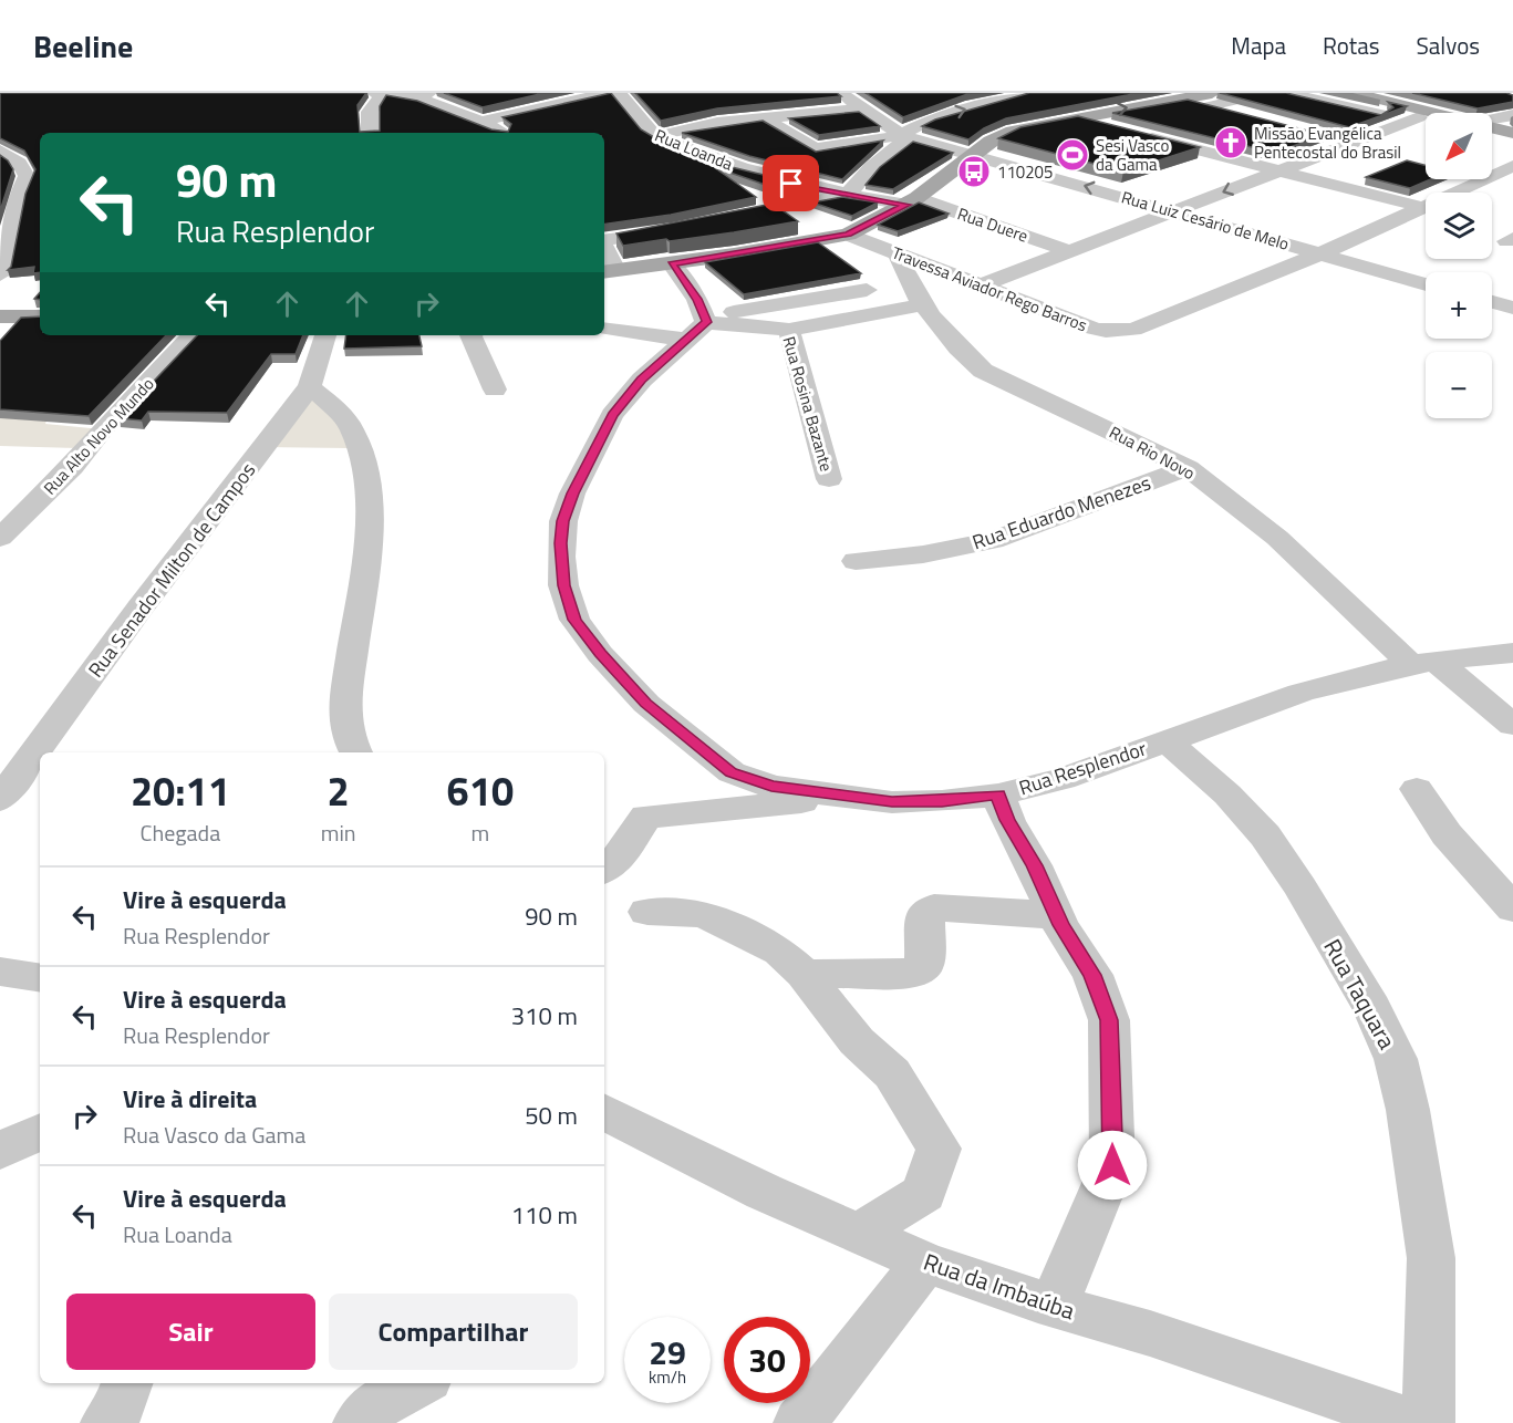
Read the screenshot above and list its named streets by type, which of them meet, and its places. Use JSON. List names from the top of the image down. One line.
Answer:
{"streets":{"street":["Rua Loanda","Rua Luiz Cesário de Melo","Rua Duere","Travessa Aviador Rego Barros","Rua Rosina Bazante","Rua Alto Novo Mundo","Rua Rio Novo","Rua Eduardo Menezes","Rua Senador Milton de Campos","Rua Resplendor","Rua Taquara","Rua da Imbaúba"]},"crossings":[["Rua Loanda","Rua Duere"],["Rua Luiz Cesário de Melo","Travessa Aviador Rego Barros"],["Travessa Aviador Rego Barros","Rua Rio Novo"],["Rua Rosina Bazante","Rua Resplendor"],["Rua Rio Novo","Rua Eduardo Menezes"],["Rua Rio Novo","Rua Resplendor"],["Rua Resplendor","Rua Taquara"]],"places":{"church":["Missão Evangélica Pentecostal do Brasil"],"sports":["Sesi Vasco da Gama"],"bus stop":["110205"]},"north":"bottom left","page":{"header":"Beeline","nav":["Mapa","Rotas","Salvos"],"map_buttons":["+","−"],"turn":["90 m","Rua Resplendor"],"eta":["20:11","Chegada","2","min","610","m"],"list":[{"name":"Vire à esquerda","note":"Rua Resplendor","value":"90 m"},{"name":"Vire à esquerda","note":"Rua Resplendor","value":"310 m"},{"name":"Vire à direita","note":"Rua Vasco da Gama","value":"50 m"},{"name":"Vire à esquerda","note":"Rua Loanda","value":"110 m"}],"buttons":["Sair","Compartilhar"],"speed":"29 km/h","limit":"30"}}
